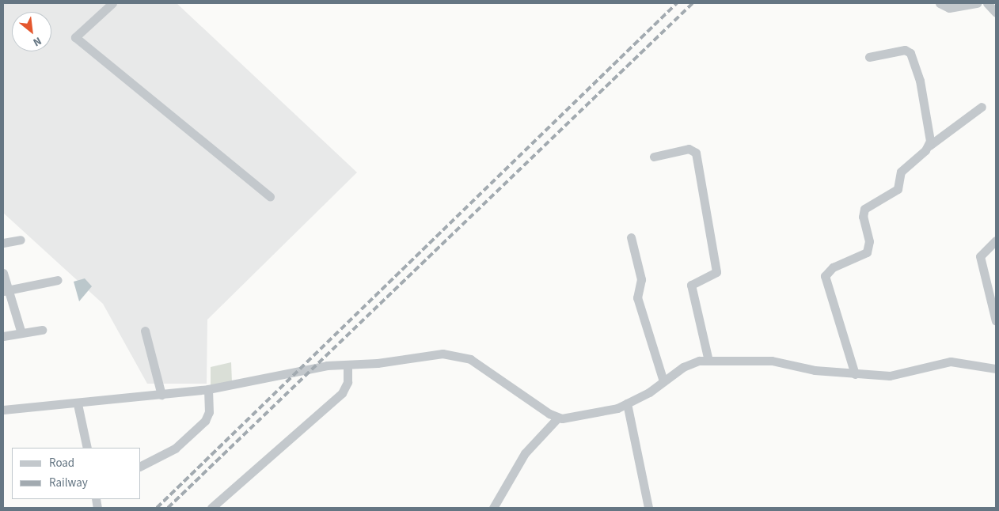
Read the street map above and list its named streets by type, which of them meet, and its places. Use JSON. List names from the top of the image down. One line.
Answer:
{"legend":["Road","Railway"],"north":"bottom right"}
